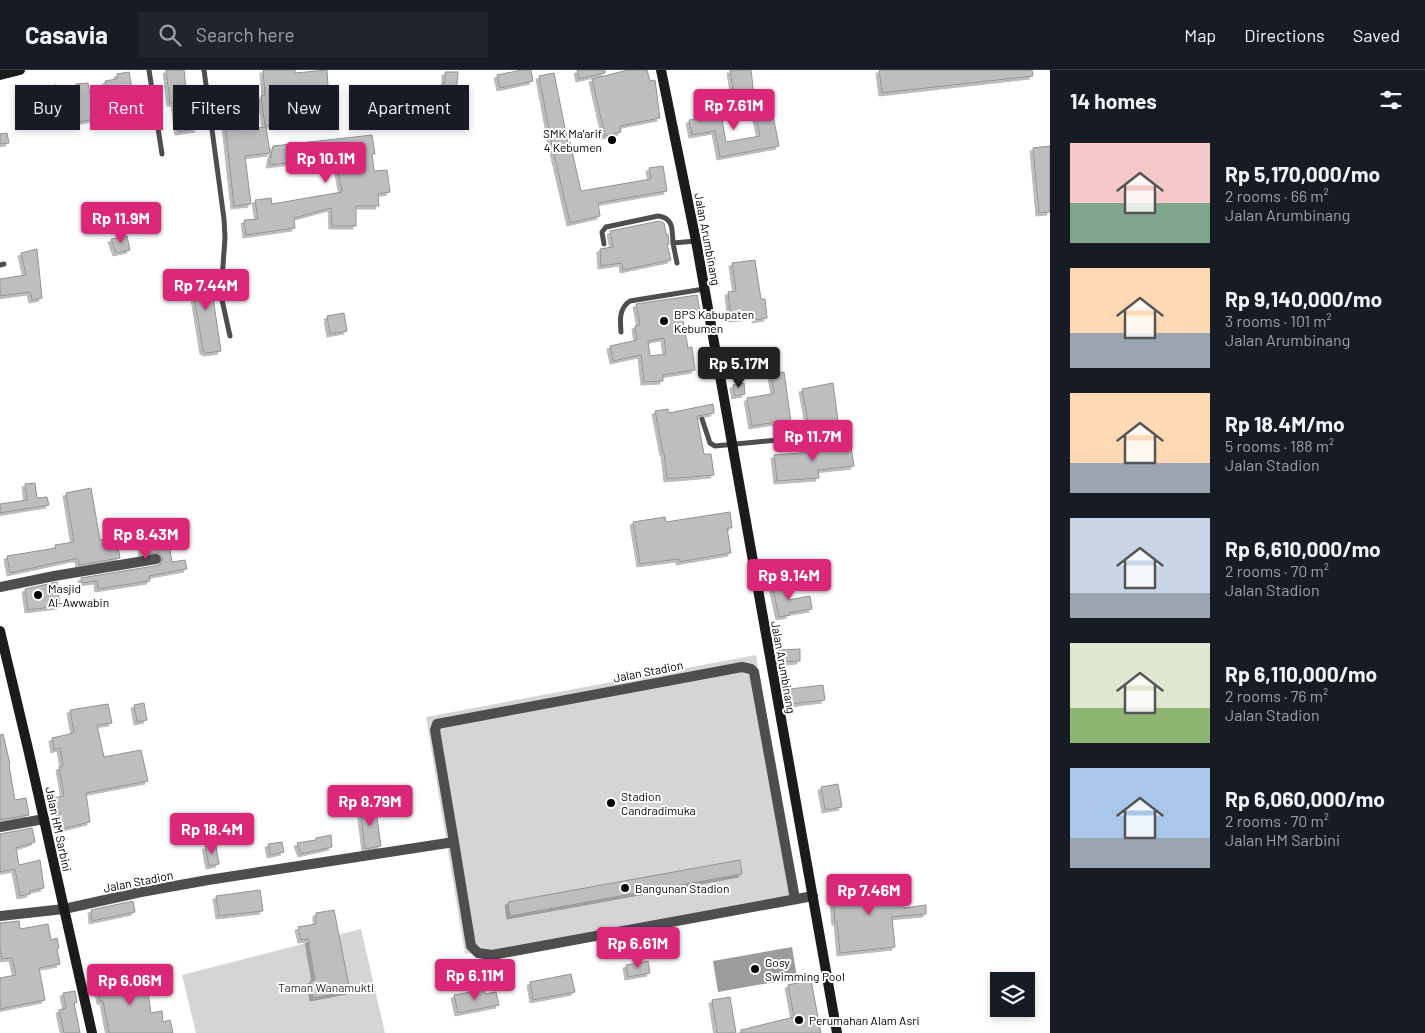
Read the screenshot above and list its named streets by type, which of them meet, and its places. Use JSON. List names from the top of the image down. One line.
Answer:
{"streets":{"main road":["Jalan Arumbinang","Jalan HM Sarbini"],"street":["Jalan Stadion"]},"crossings":[["Jalan Arumbinang","Jalan Stadion"],["Jalan Stadion","Jalan HM Sarbini"]],"parks":["Taman Wanamukti"],"places":["SMK Ma'arif 4 Kebumen","BPS Kabupaten Kebumen","Masjid Al-Awwabin","Stadion Candradimuka","Bangunan Stadion","Gosy Swimming Pool","Perumahan Alam Asri"],"page":{"header":"Casavia","search":"Search here","nav":["Map","Directions","Saved"],"heading":"14 homes","chip":["Buy","Rent","Filters","New","Apartment"],"price":["Rp 7.61M","Rp 10.1M","Rp 11.9M","Rp 7.44M","Rp 5.17M","Rp 11.7M","Rp 8.43M","Rp 9.14M","Rp 8.79M","Rp 18.4M","Rp 7.46M","Rp 6.61M","Rp 6.11M","Rp 6.06M"],"list":[{"name":"Rp 5,170,000/mo","note":"2 rooms · 66 m² · Jalan Arumbinang"},{"name":"Rp 9,140,000/mo","note":"3 rooms · 101 m² · Jalan Arumbinang"},{"name":"Rp 18.4M/mo","note":"5 rooms · 188 m² · Jalan Stadion"},{"name":"Rp 6,610,000/mo","note":"2 rooms · 70 m² · Jalan Stadion"},{"name":"Rp 6,110,000/mo","note":"2 rooms · 76 m² · Jalan Stadion"},{"name":"Rp 6,060,000/mo","note":"2 rooms · 70 m² · Jalan HM Sarbini"}]}}
